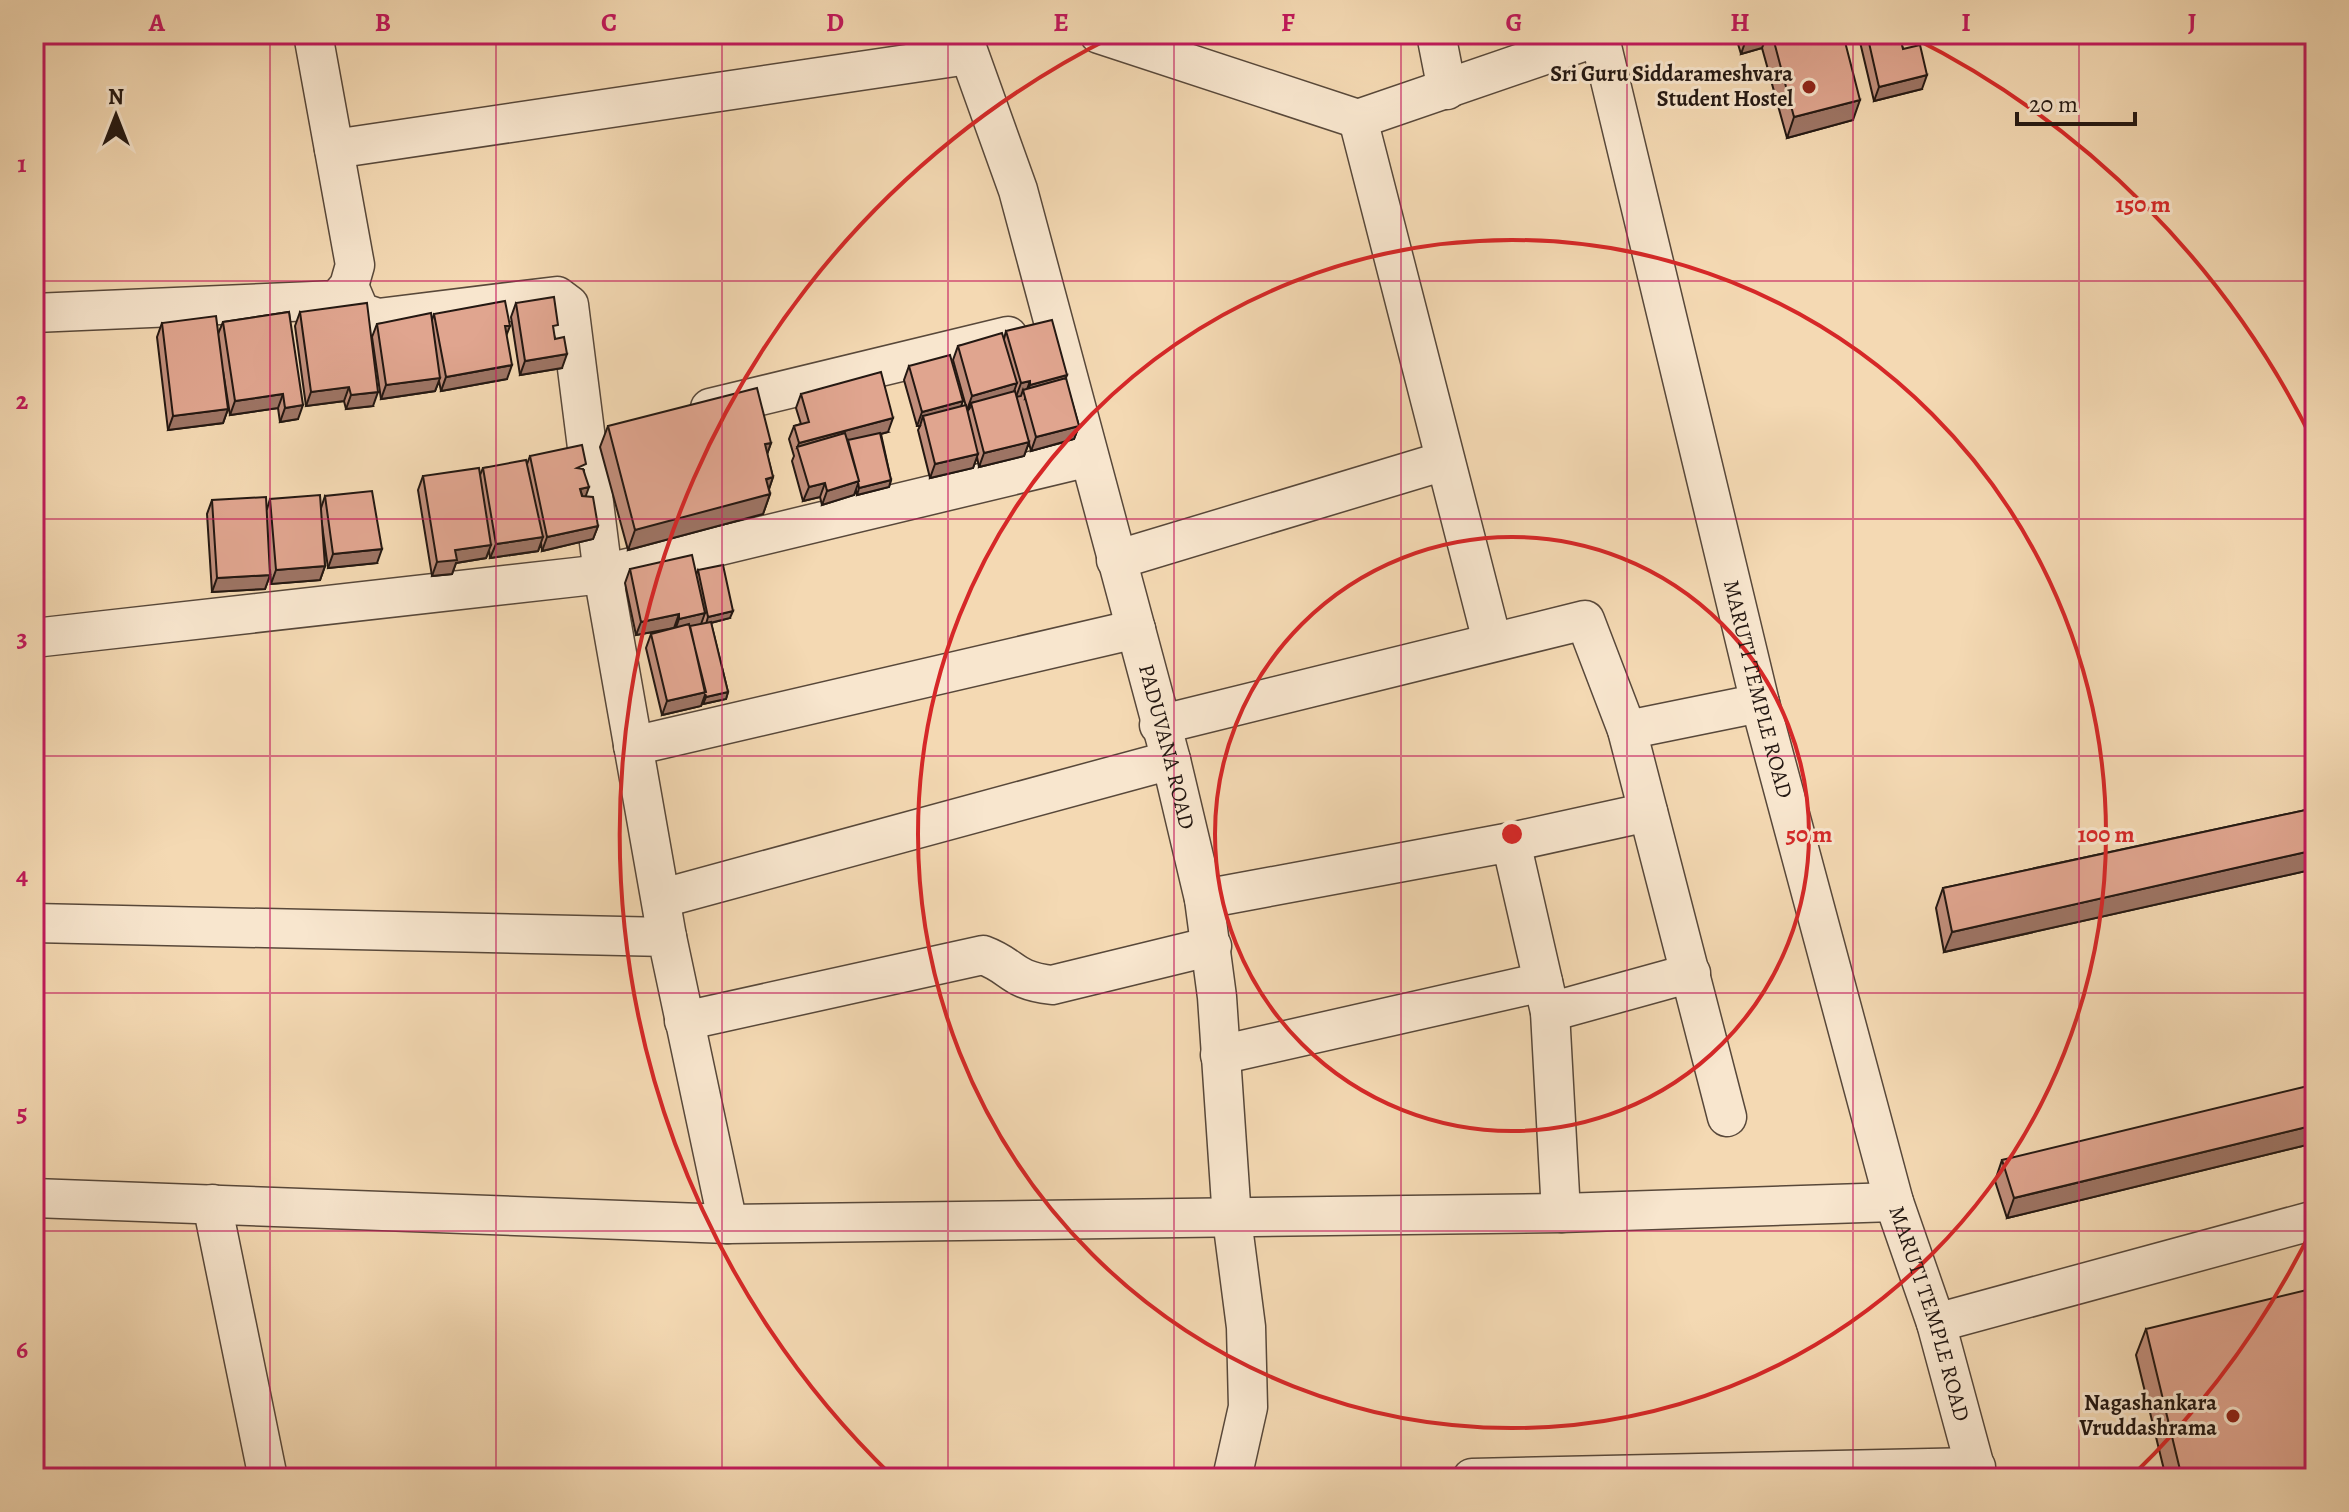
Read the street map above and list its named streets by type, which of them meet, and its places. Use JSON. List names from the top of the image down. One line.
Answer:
{"streets":{"street":["MARUTI TEMPLE ROAD","PADUVANA ROAD"]},"places":["Sri Guru Siddarameshvara Student Hostel","Nagashankara Vruddashrama"],"scale_bar":"20 m","north":"top","grid":{"columns":["A","B","C","D","E","F","G","H","I","J"],"rows":["1","2","3","4","5","6"]},"rings":["150 m","50 m","100 m"]}
